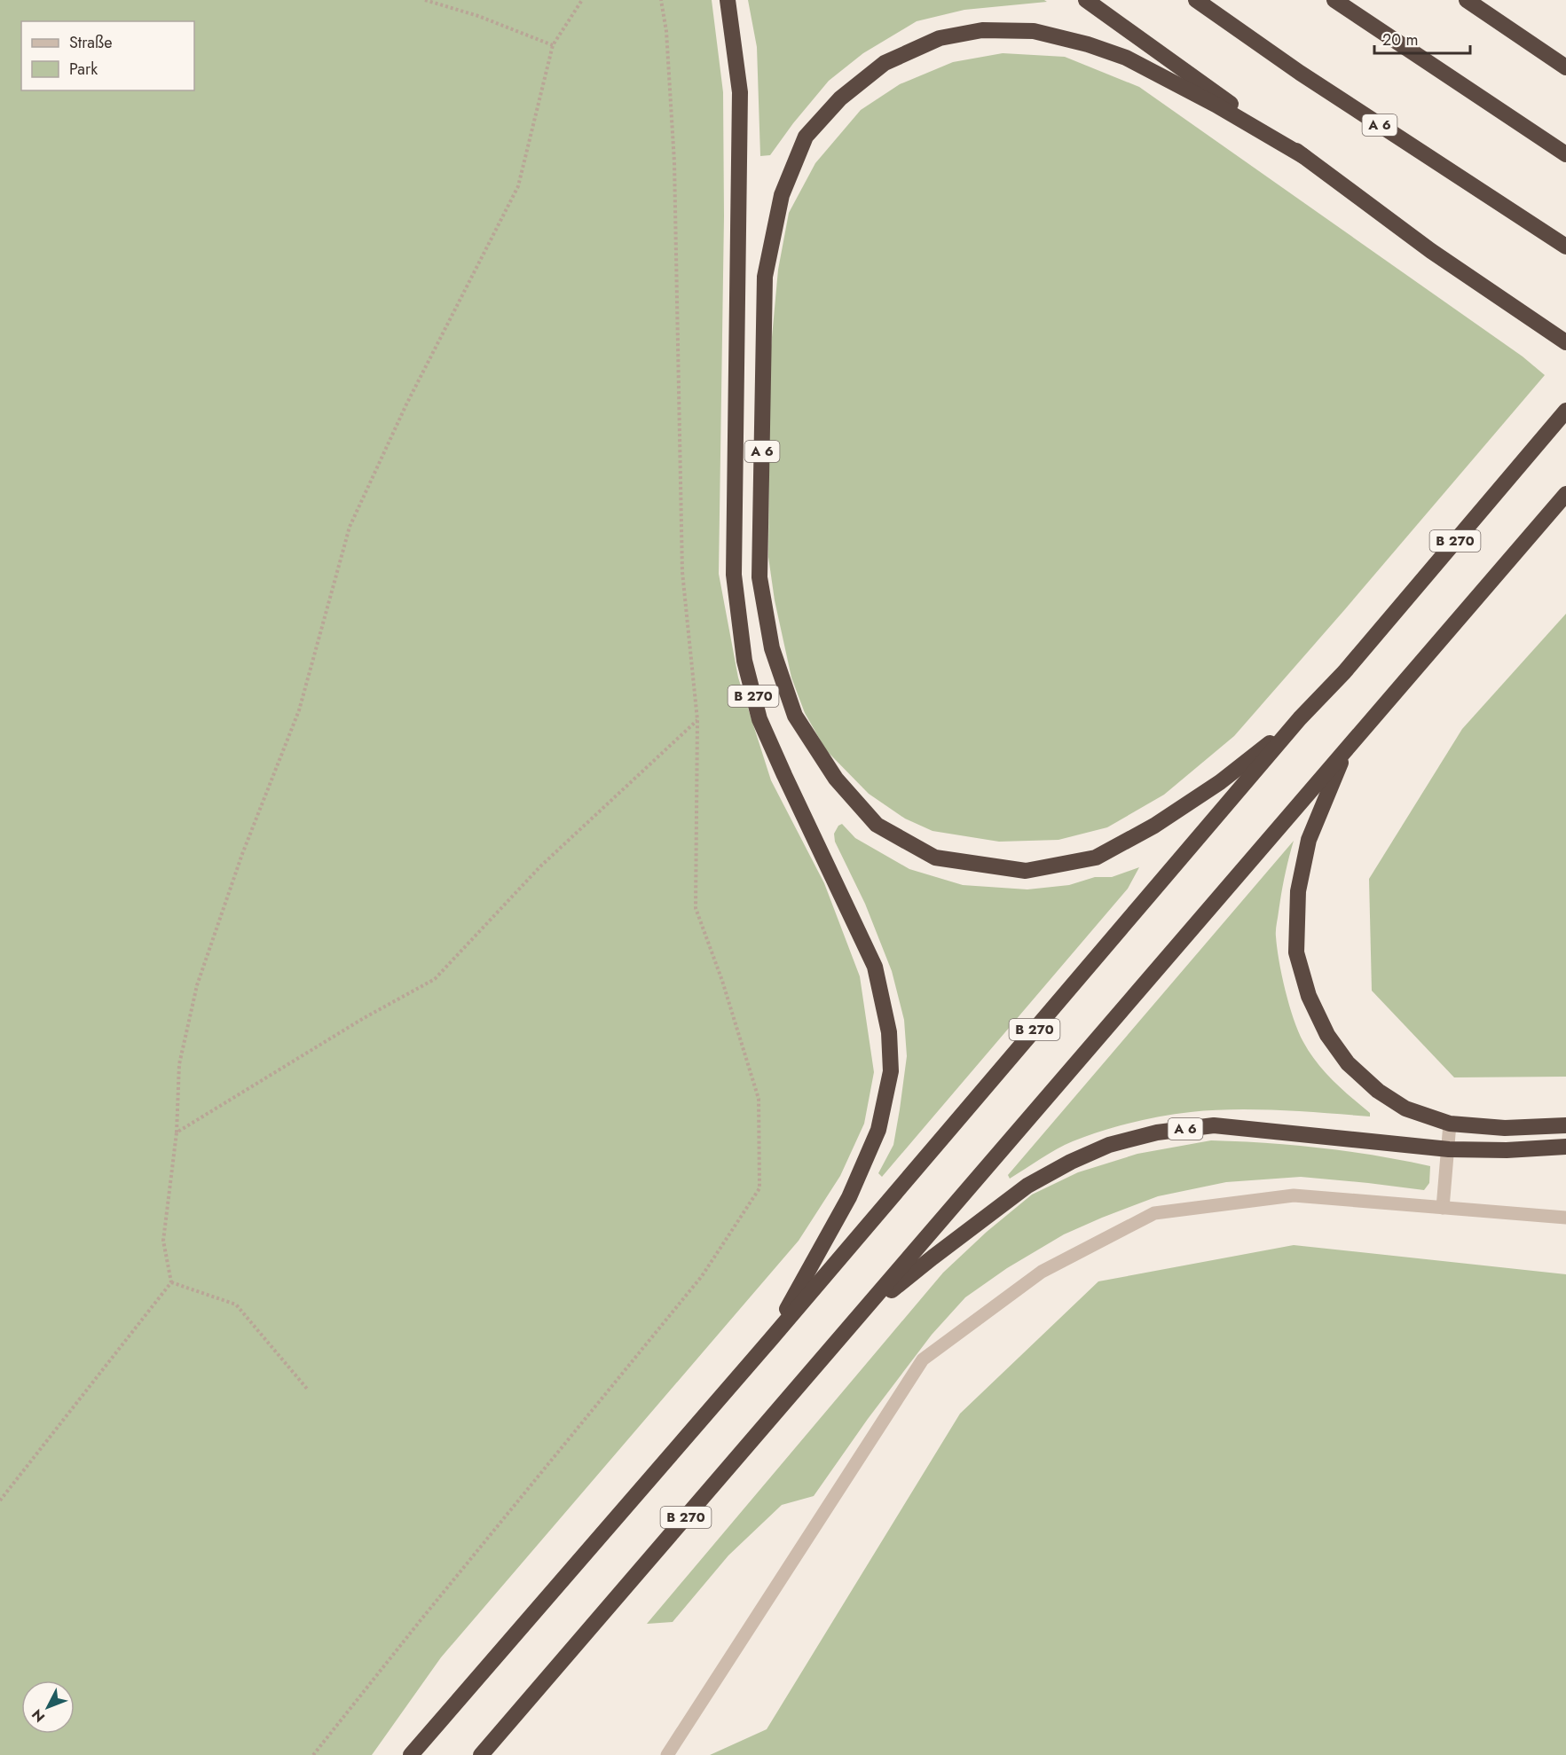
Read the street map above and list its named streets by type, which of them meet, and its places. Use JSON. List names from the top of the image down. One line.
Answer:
{"streets":{"highway":["A 6","B 270"]},"crossings":[["A 6","B 270"]],"legend":["Straße","Park"],"scale_bar":"20 m","north":"bottom left"}
